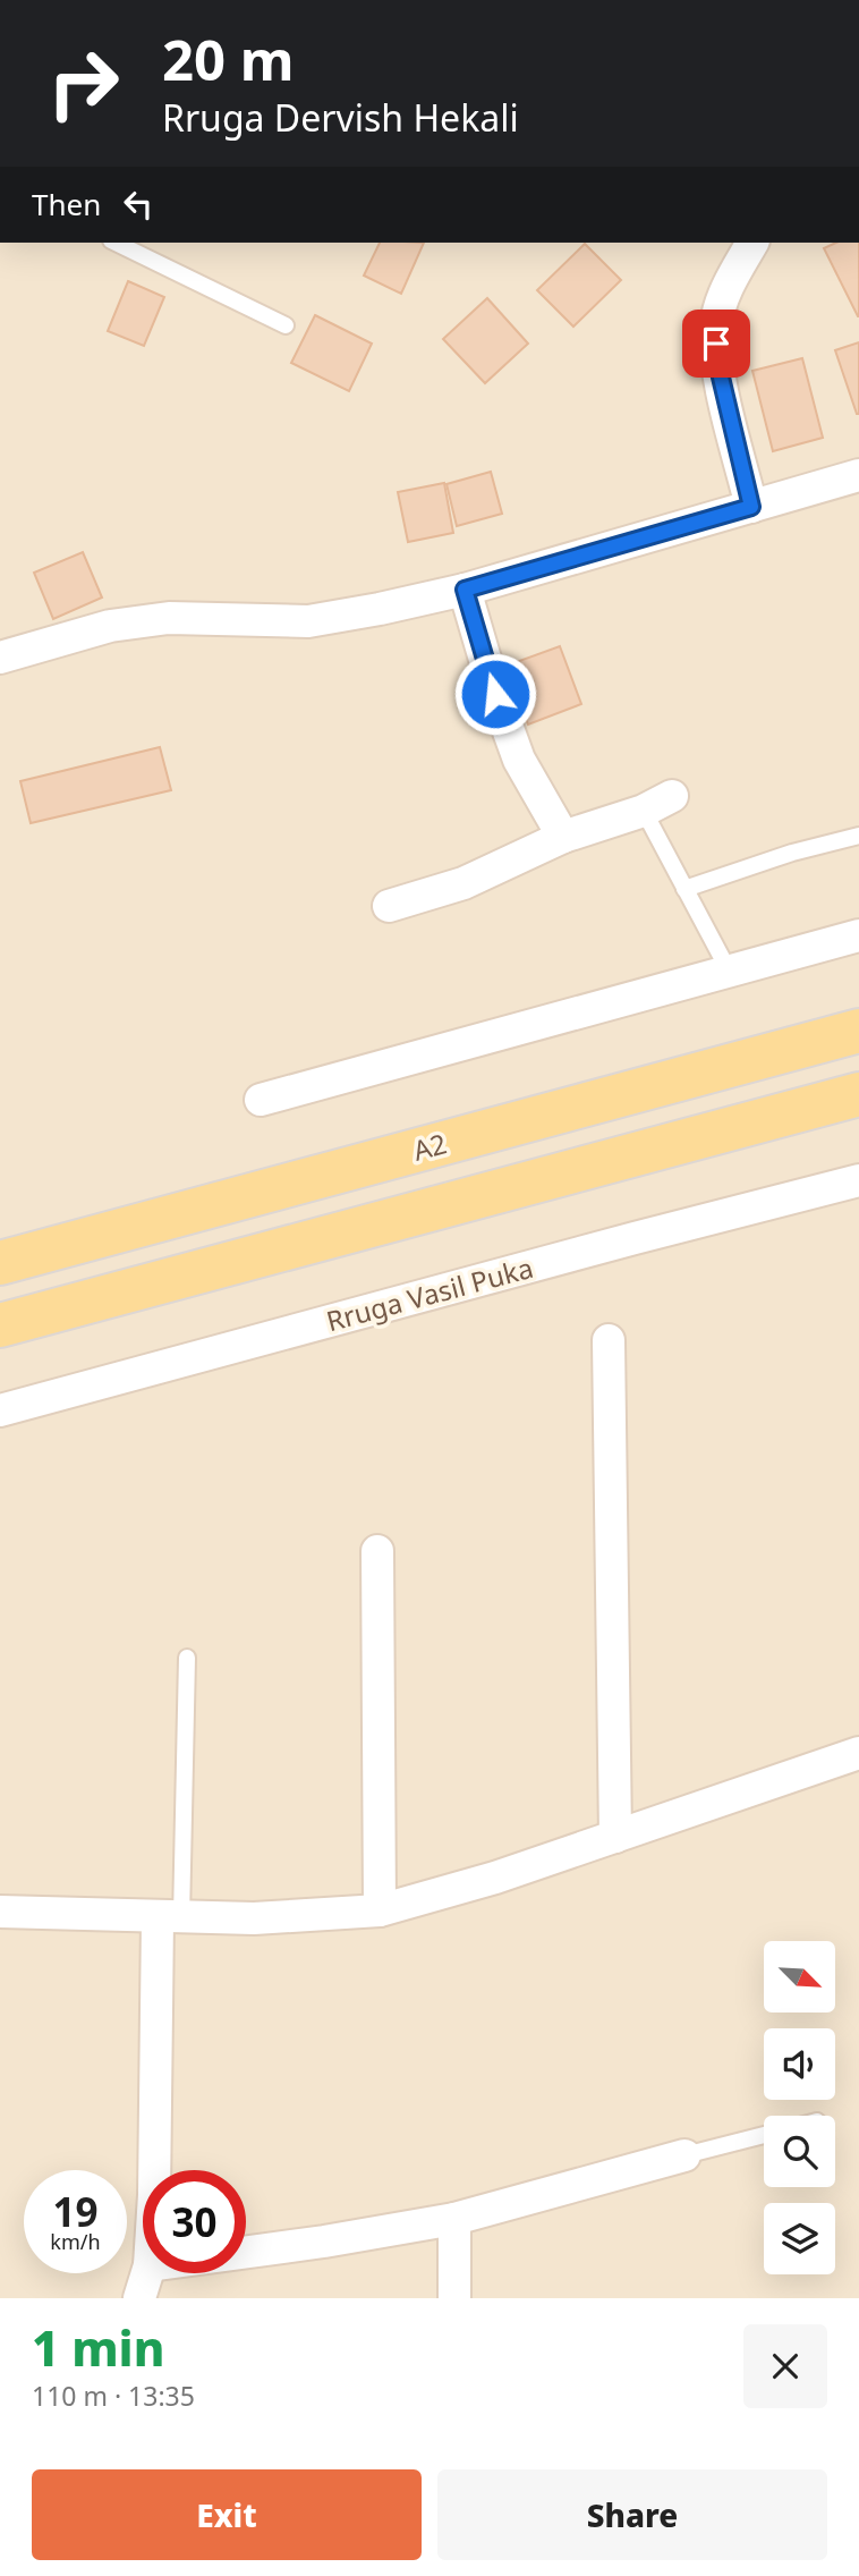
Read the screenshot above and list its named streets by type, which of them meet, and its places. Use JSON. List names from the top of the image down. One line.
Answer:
{"streets":{"main road":["A2"],"street":["Rruga Vasil Puka"]},"north":"bottom right","page":{"turn":["20 m","Rruga Dervish Hekali"],"then":"Then","speed":"19 km/h","limit":"30","heading":["1 min","110 m · 13:35"],"buttons":["Exit","Share"]}}
